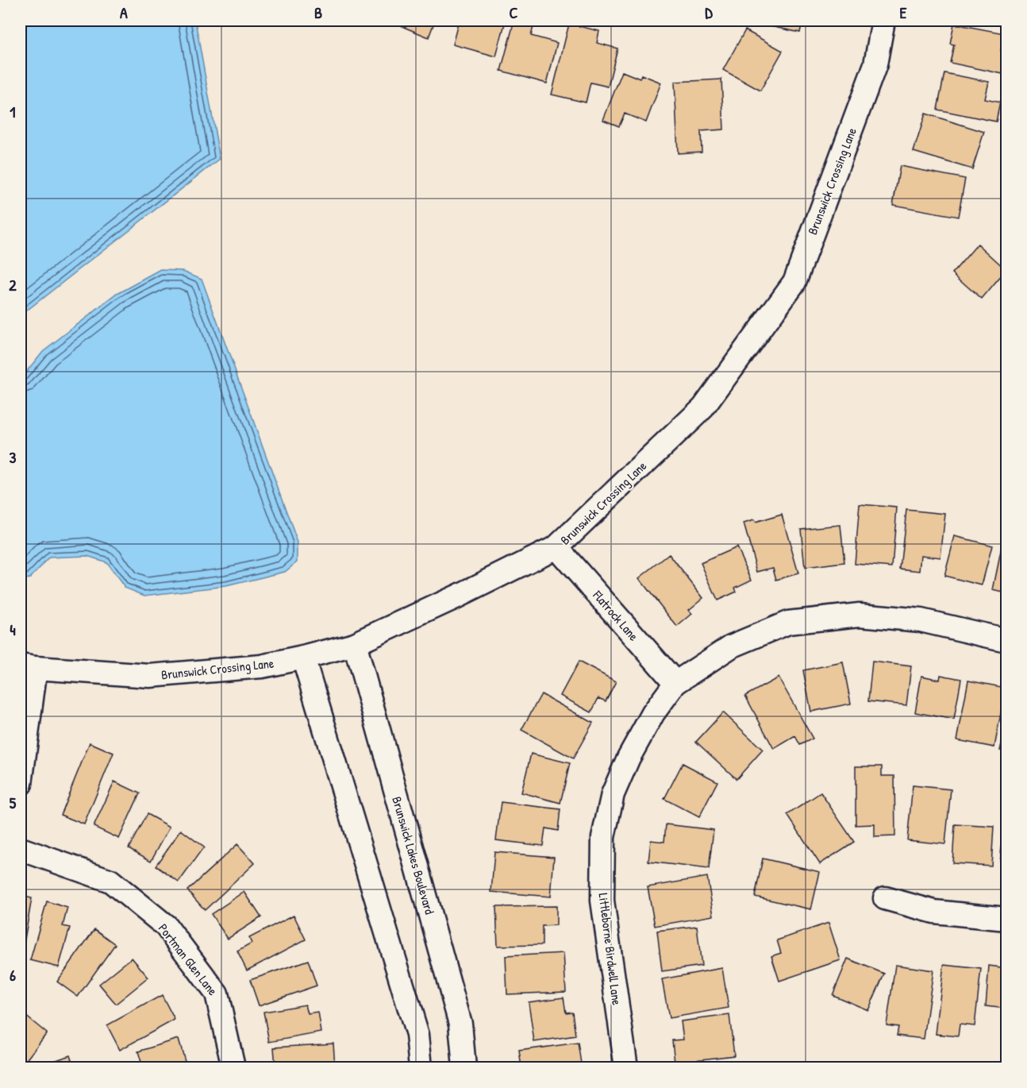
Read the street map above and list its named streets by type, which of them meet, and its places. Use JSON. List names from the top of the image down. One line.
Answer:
{"streets":{"street":["Brunswick Crossing Lane","Flatrock Lane","Brunswick Lakes Boulevard","Littleborne Birdwell Lane","Portman Glen Lane"]},"crossings":[["Brunswick Crossing Lane","Flatrock Lane"],["Brunswick Crossing Lane","Brunswick Lakes Boulevard"],["Flatrock Lane","Littleborne Birdwell Lane"]],"grid":{"columns":["A","B","C","D","E"],"rows":["1","2","3","4","5","6"]}}
